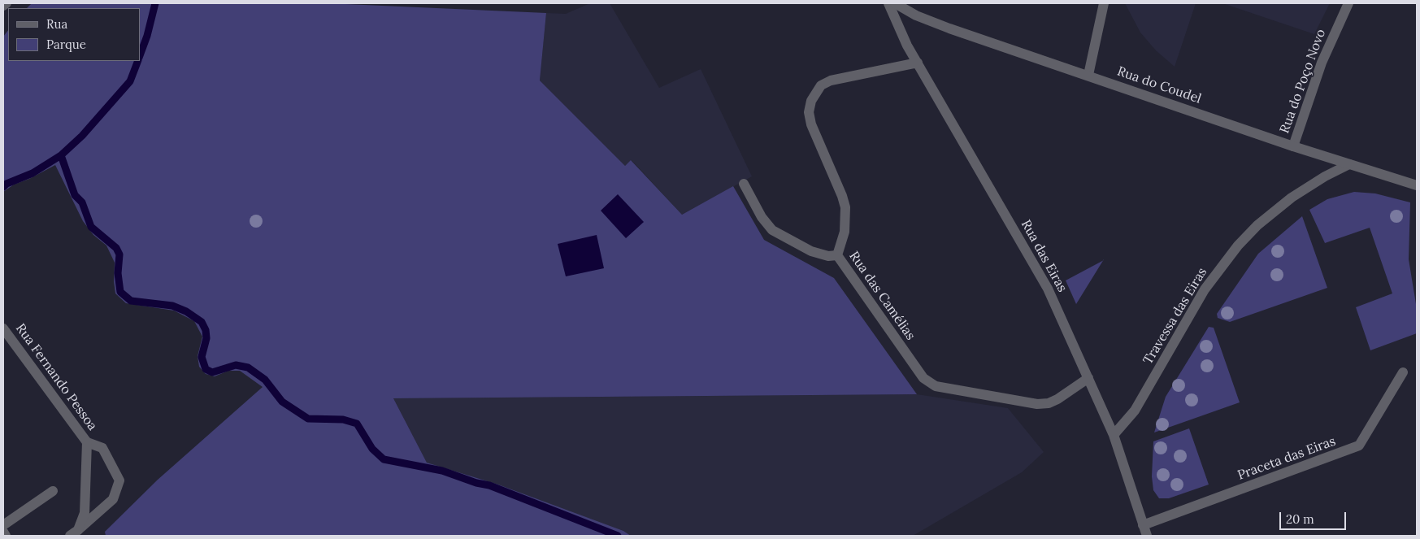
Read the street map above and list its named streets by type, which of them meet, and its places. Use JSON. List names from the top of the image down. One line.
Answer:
{"streets":{"street":["Rua do Poço Novo","Rua do Coudel","Rua das Eiras","Rua das Camélias","Travessa das Eiras","Rua Fernando Pessoa","Praceta das Eiras"]},"crossings":[["Rua do Poço Novo","Rua do Coudel"],["Rua do Coudel","Travessa das Eiras"],["Rua das Eiras","Rua das Camélias"],["Rua das Eiras","Travessa das Eiras"],["Rua das Eiras","Praceta das Eiras"]],"legend":["Rua","Parque"],"scale_bar":"20 m"}
